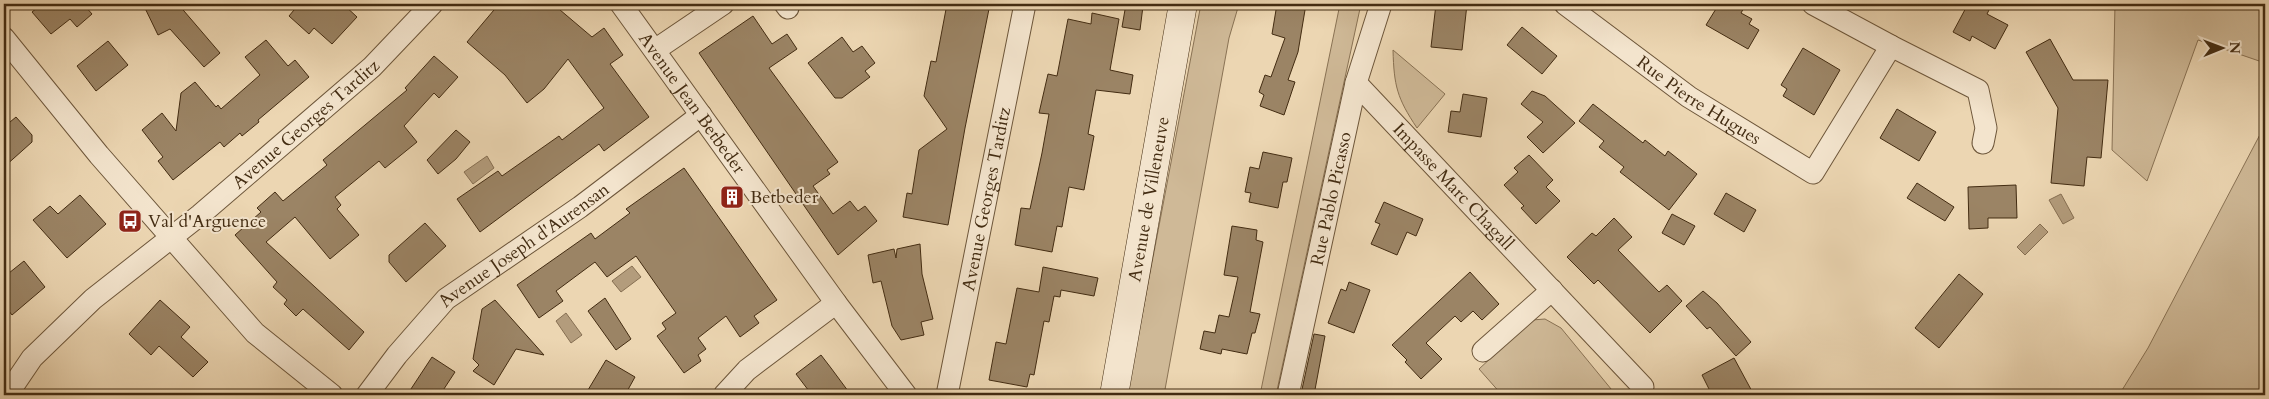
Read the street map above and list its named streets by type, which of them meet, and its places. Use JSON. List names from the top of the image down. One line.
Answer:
{"streets":{"main road":["Avenue de Villeneuve"],"street":["Rue Pierre Hugues","Avenue Jean Betbeder","Avenue Georges Tarditz","Impasse Marc Chagall","Rue Pablo Picasso","Avenue Joseph d'Aurensan"]},"crossings":[["Avenue Jean Betbeder","Avenue Joseph d'Aurensan"],["Impasse Marc Chagall","Rue Pablo Picasso"]],"places":{"building":["Betbeder"],"bus stop":["Val d'Arguence"]},"north":"right"}
